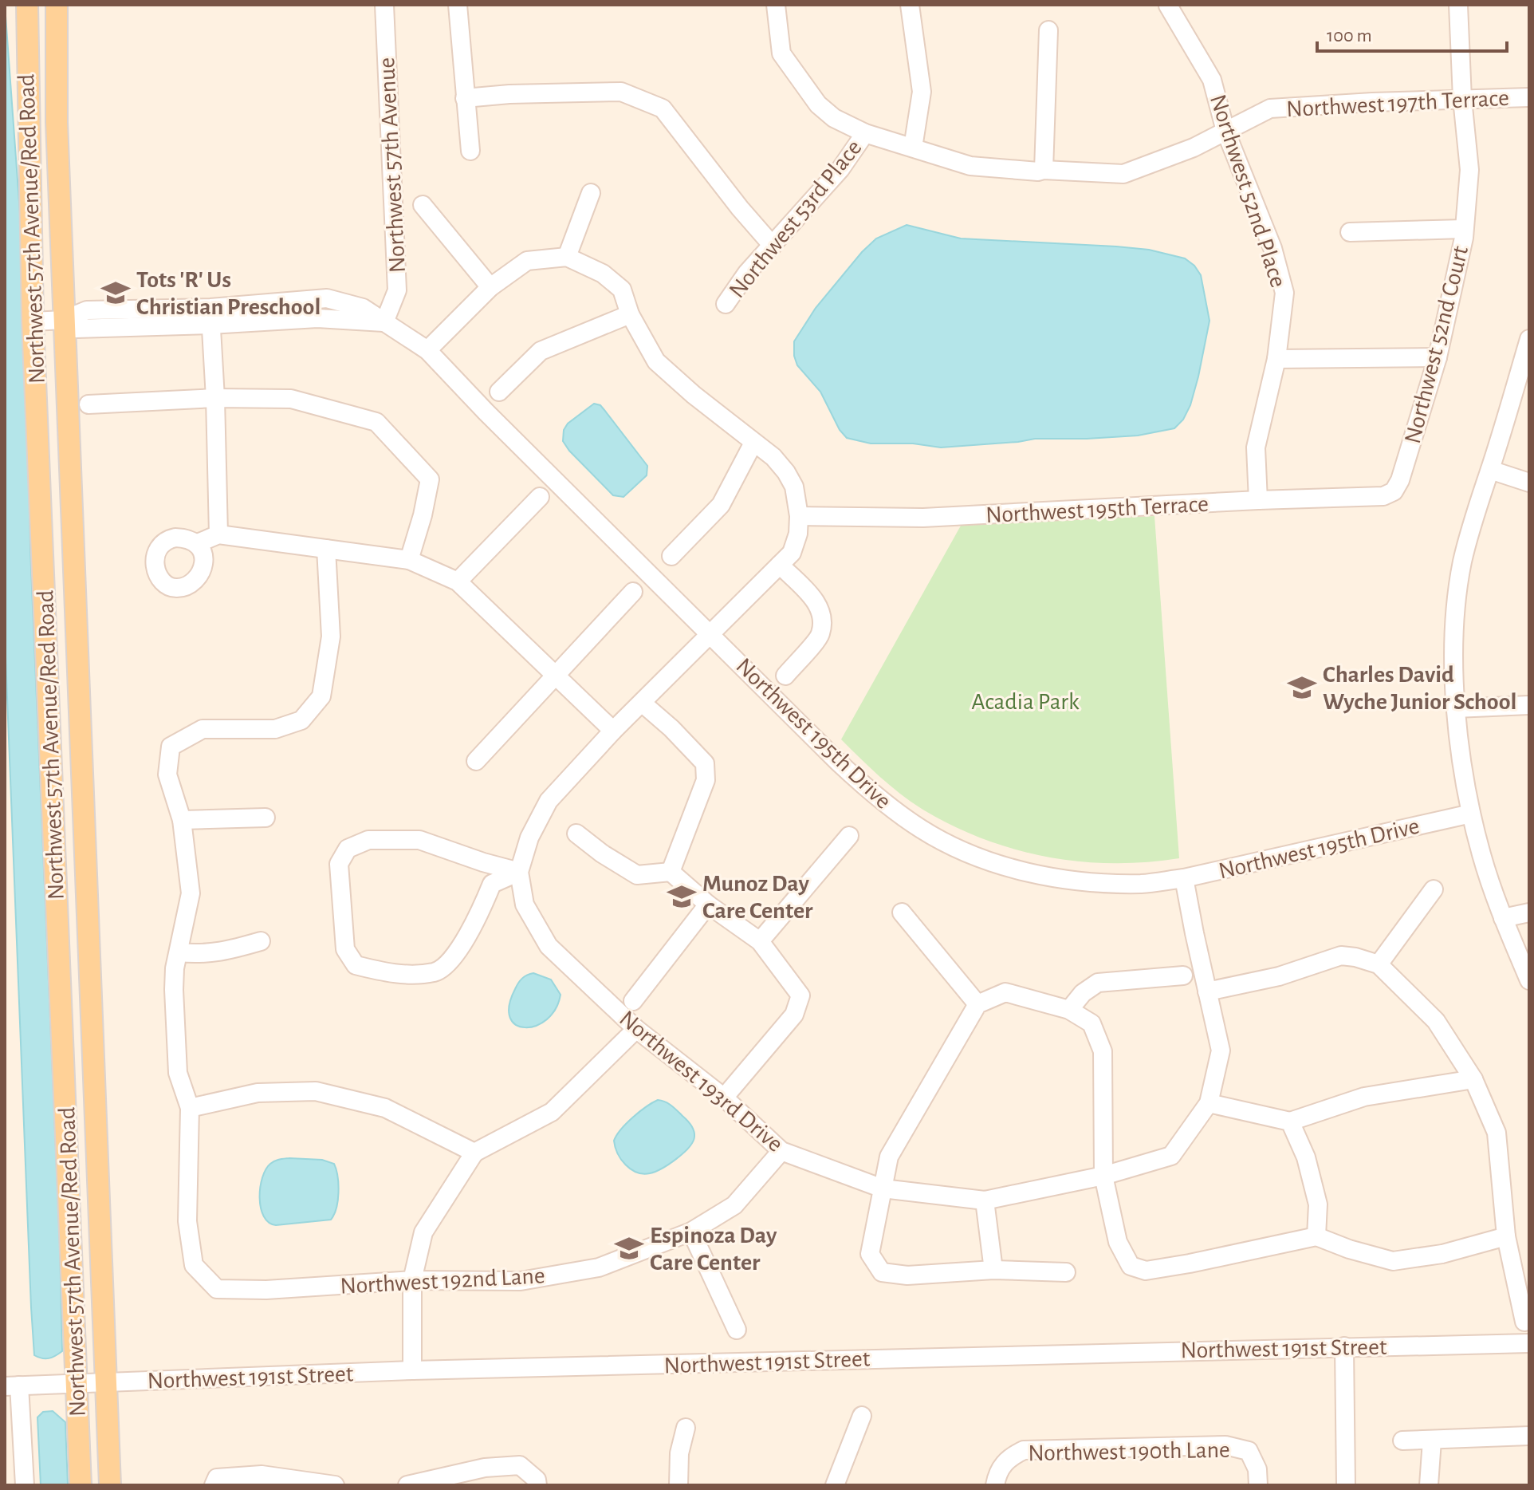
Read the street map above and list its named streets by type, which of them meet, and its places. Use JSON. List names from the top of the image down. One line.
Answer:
{"streets":{"main road":["Northwest 57th Avenue/Red Road"],"street":["Northwest 197th Terrace","Northwest 57th Avenue","Northwest 52nd Place","Northwest 53rd Place","Northwest 52nd Court","Northwest 195th Terrace","Northwest 195th Drive","Northwest 193rd Drive","Northwest 192nd Lane","Northwest 191st Street","Northwest 190th Lane"]},"crossings":[["Northwest 197th Terrace","Northwest 52nd Place"],["Northwest 197th Terrace","Northwest 53rd Place"],["Northwest 197th Terrace","Northwest 52nd Court"],["Northwest 57th Avenue","Northwest 195th Drive"],["Northwest 52nd Place","Northwest 195th Terrace"],["Northwest 57th Avenue/Red Road","Northwest 195th Drive"],["Northwest 57th Avenue/Red Road","Northwest 191st Street"],["Northwest 52nd Court","Northwest 195th Terrace"],["Northwest 193rd Drive","Northwest 192nd Lane"]],"parks":["Acadia Park"],"places":{"school or university":["Tots 'R' Us Christian Preschool","Charles David Wyche Junior School","Munoz Day Care Center","Espinoza Day Care Center"]},"scale_bar":"100 m"}
